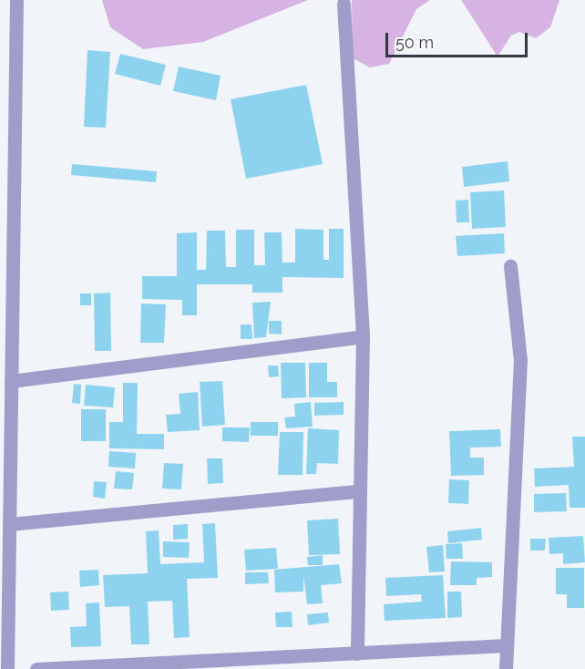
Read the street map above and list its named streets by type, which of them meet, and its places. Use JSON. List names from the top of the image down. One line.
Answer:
{"scale_bar":"50 m"}
